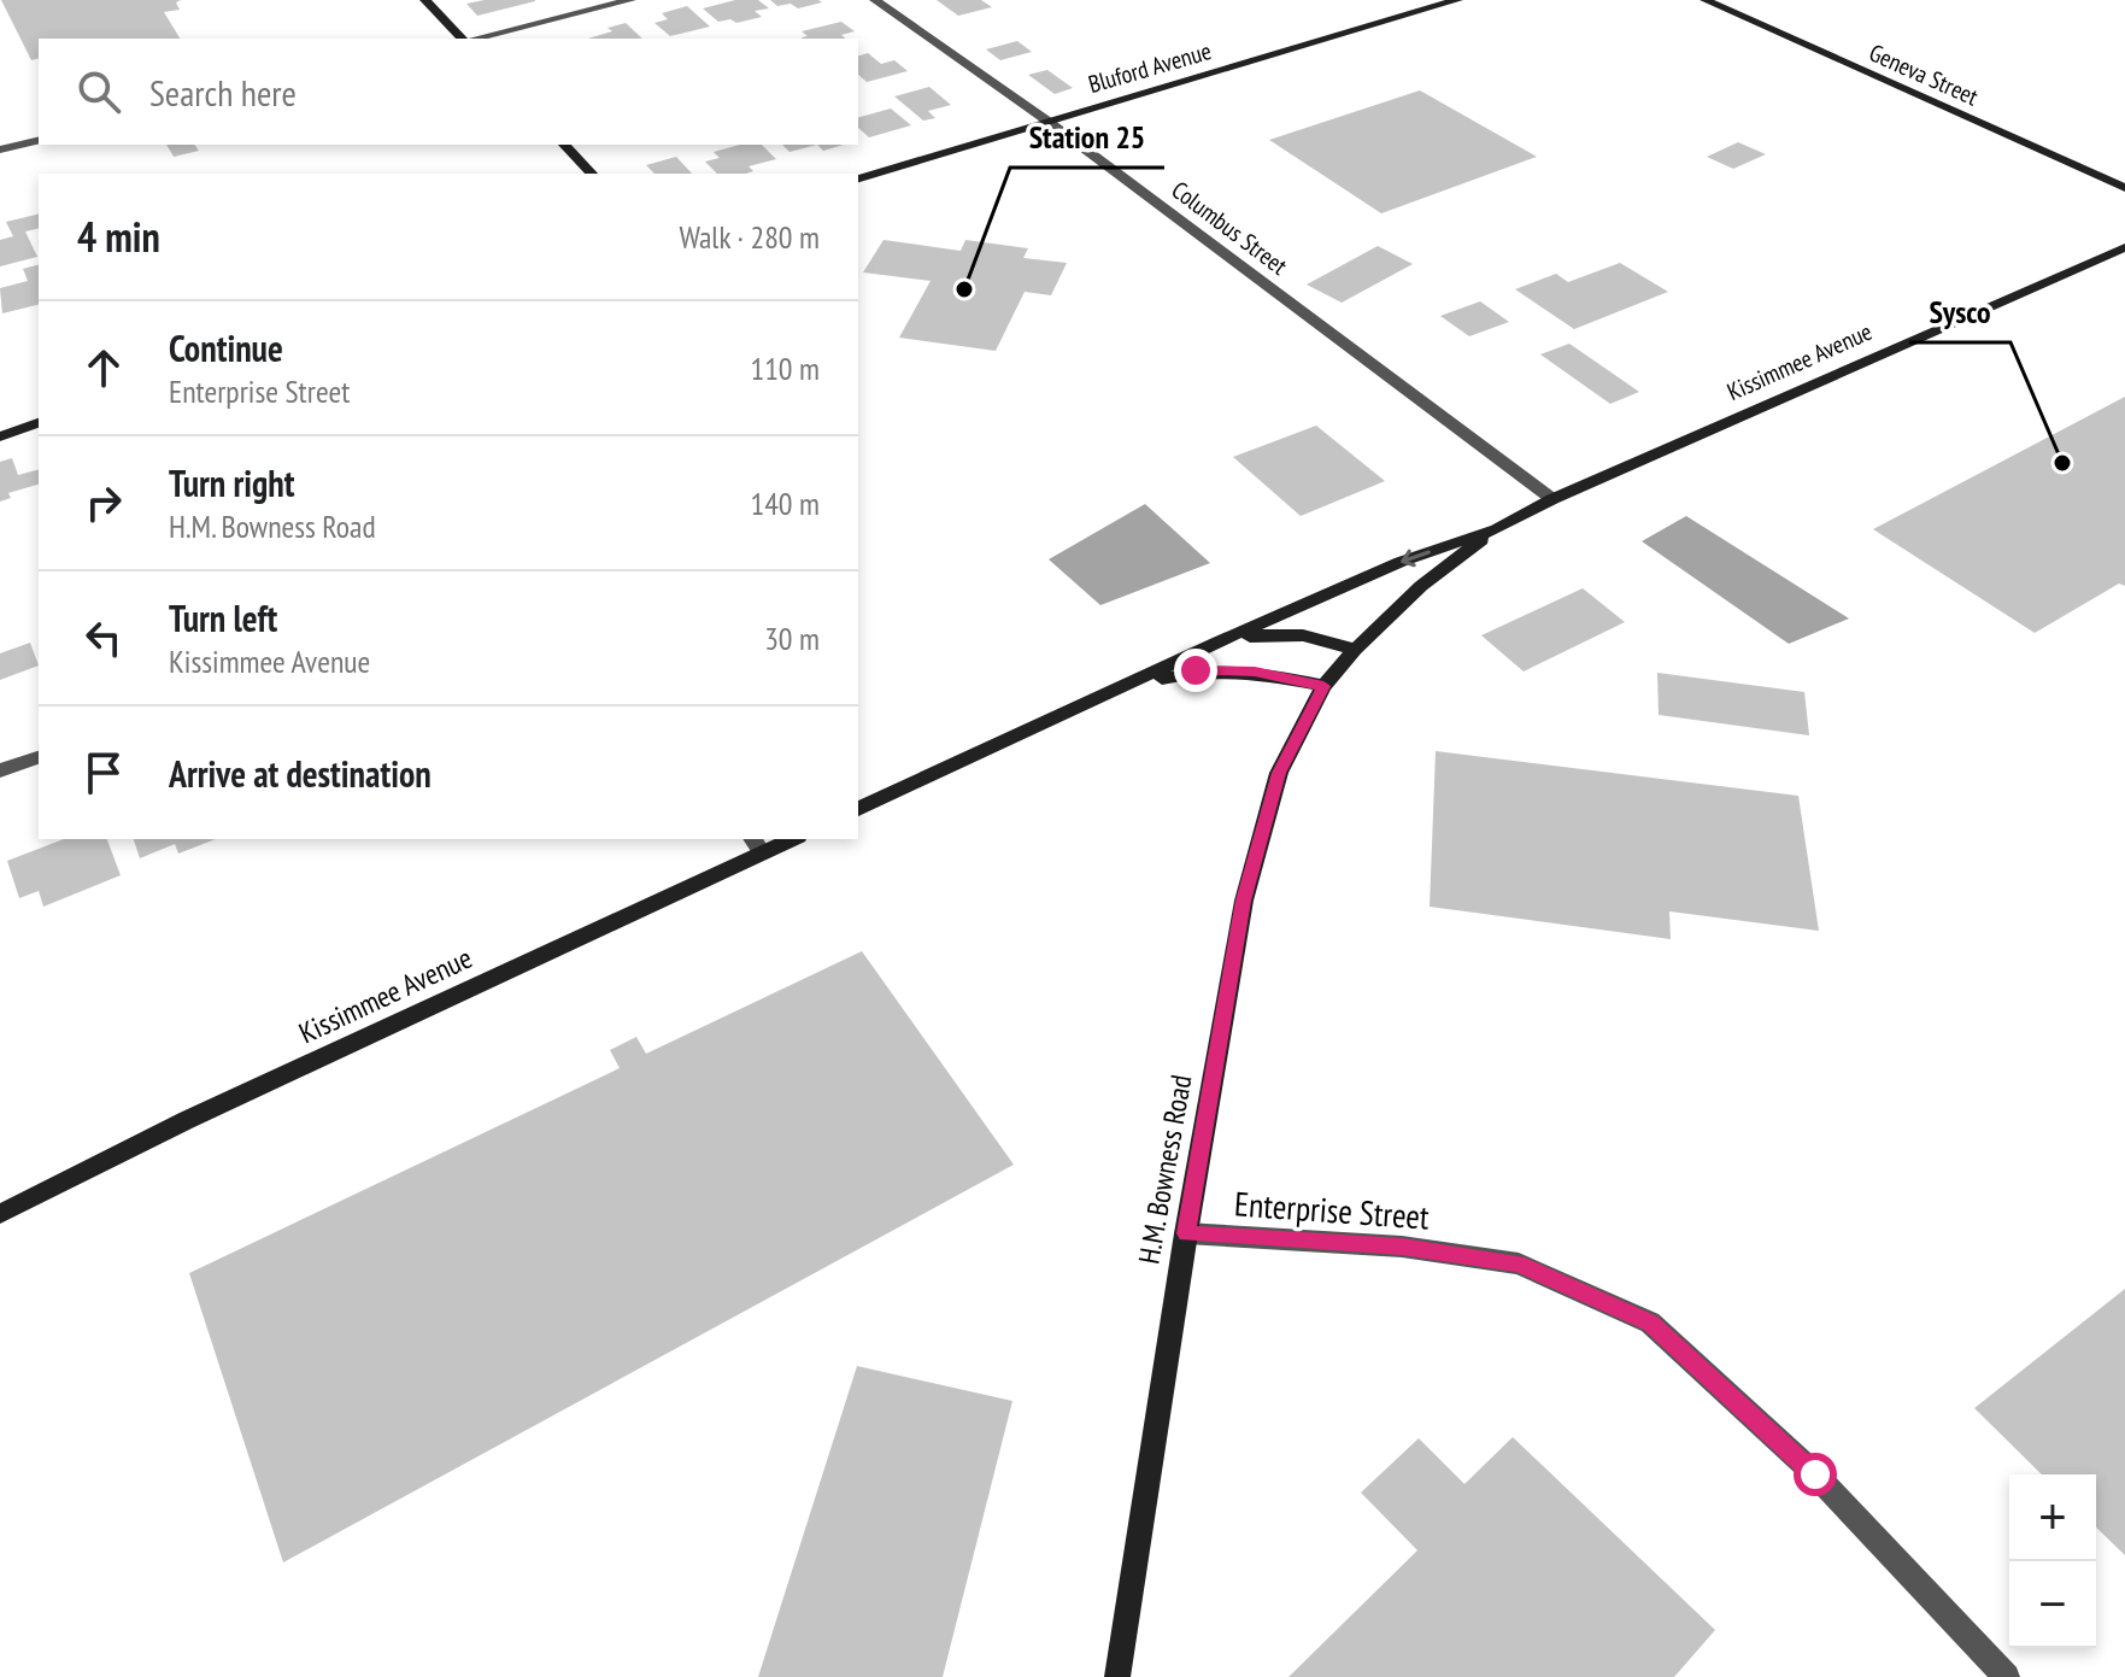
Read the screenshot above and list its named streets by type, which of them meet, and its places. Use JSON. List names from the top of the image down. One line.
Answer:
{"streets":{"street":["Bluford Avenue","Geneva Street","Columbus Street","Kissimmee Avenue","H.M. Bowness Road","Enterprise Street"]},"crossings":[["Bluford Avenue","Columbus Street"],["Columbus Street","Kissimmee Avenue"],["Kissimmee Avenue","H.M. Bowness Road"],["H.M. Bowness Road","Enterprise Street"]],"places":["Station 25","Sysco"],"page":{"search":"Search here","heading":["4 min","Walk · 280 m"],"list":[["Continue","Enterprise Street","110 m"],["Turn right","H.M. Bowness Road","140 m"],["Turn left","Kissimmee Avenue","30 m"],"Arrive at destination"],"map_buttons":["+","−"]}}
